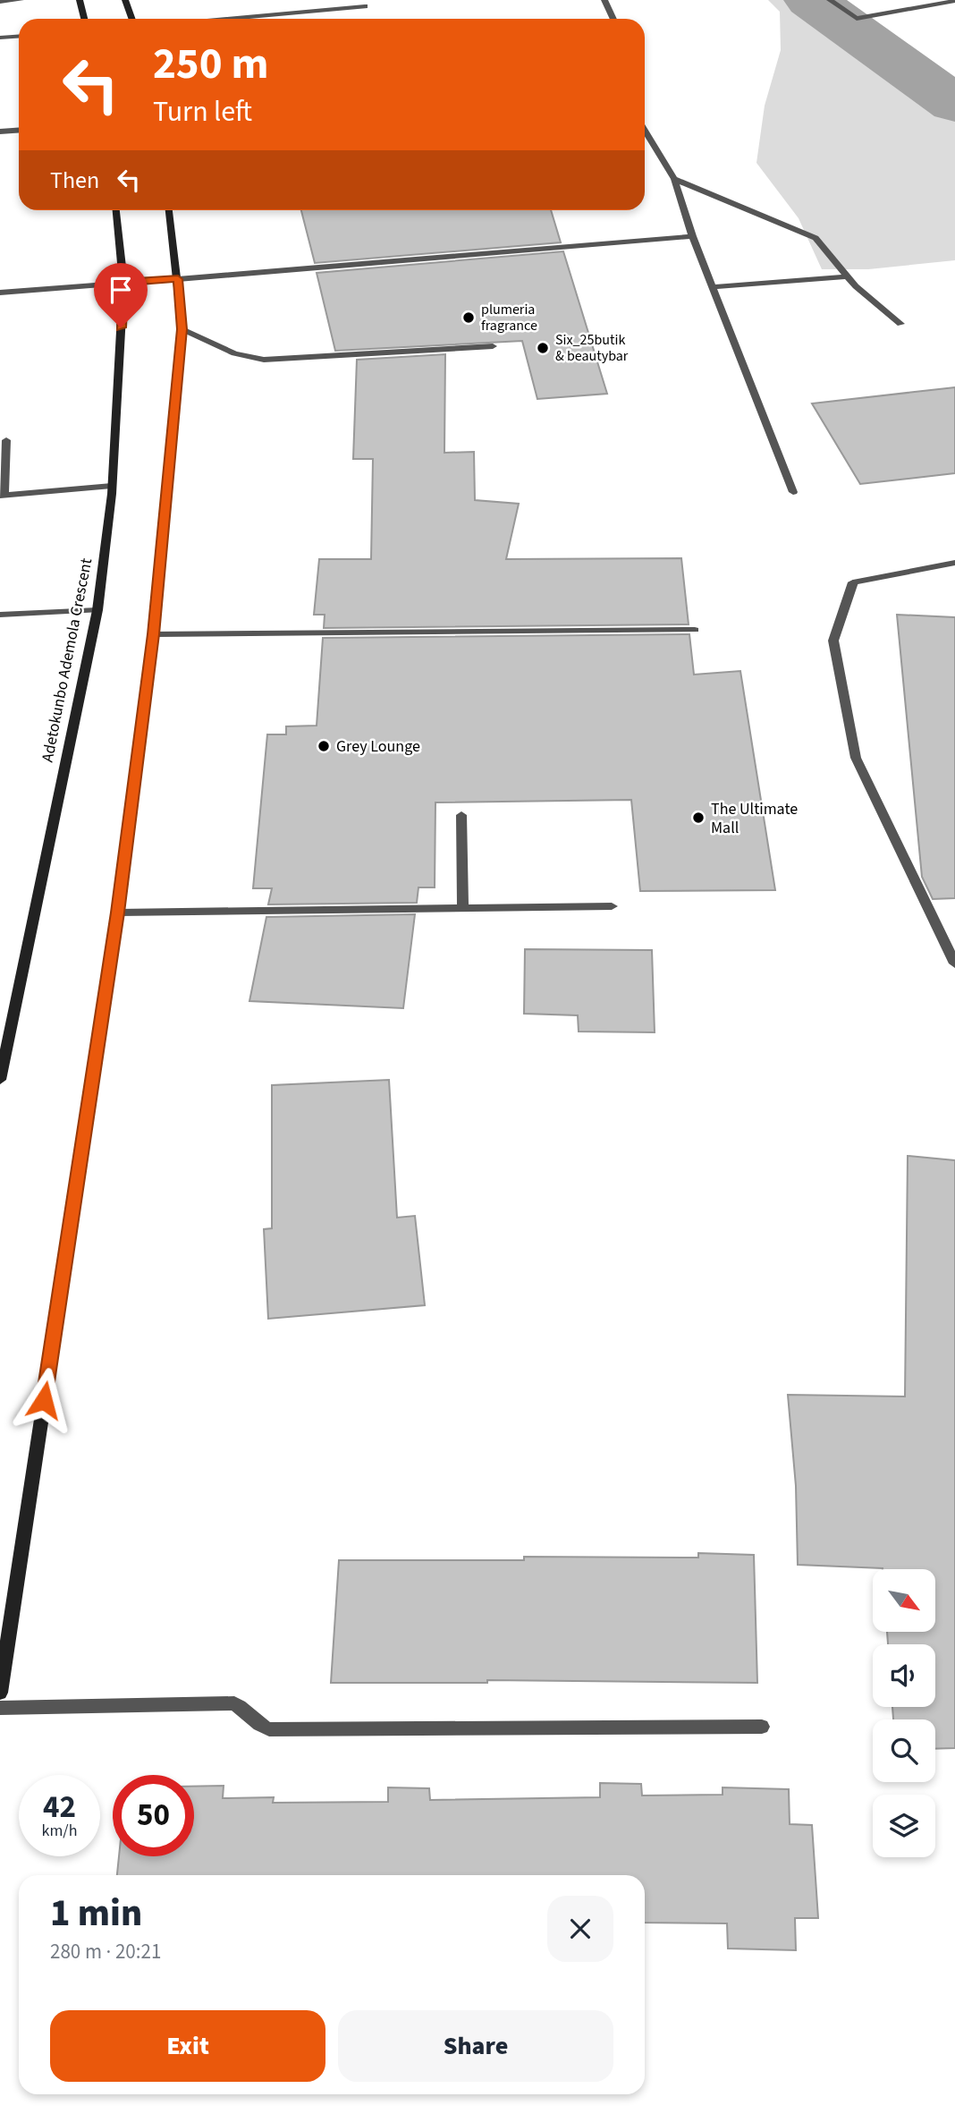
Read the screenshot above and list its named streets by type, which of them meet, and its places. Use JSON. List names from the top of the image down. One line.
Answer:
{"streets":{"main road":["Adetokunbo Ademola Crescent"]},"places":["plumeria fragrance","Six_25butik & beautybar","Grey Lounge","The Ultimate Mall"],"north":"bottom right","page":{"turn":["250 m","Turn left"],"then":"Then","speed":"42 km/h","limit":"50","heading":["1 min","280 m · 20:21"],"buttons":["Exit","Share"]}}
